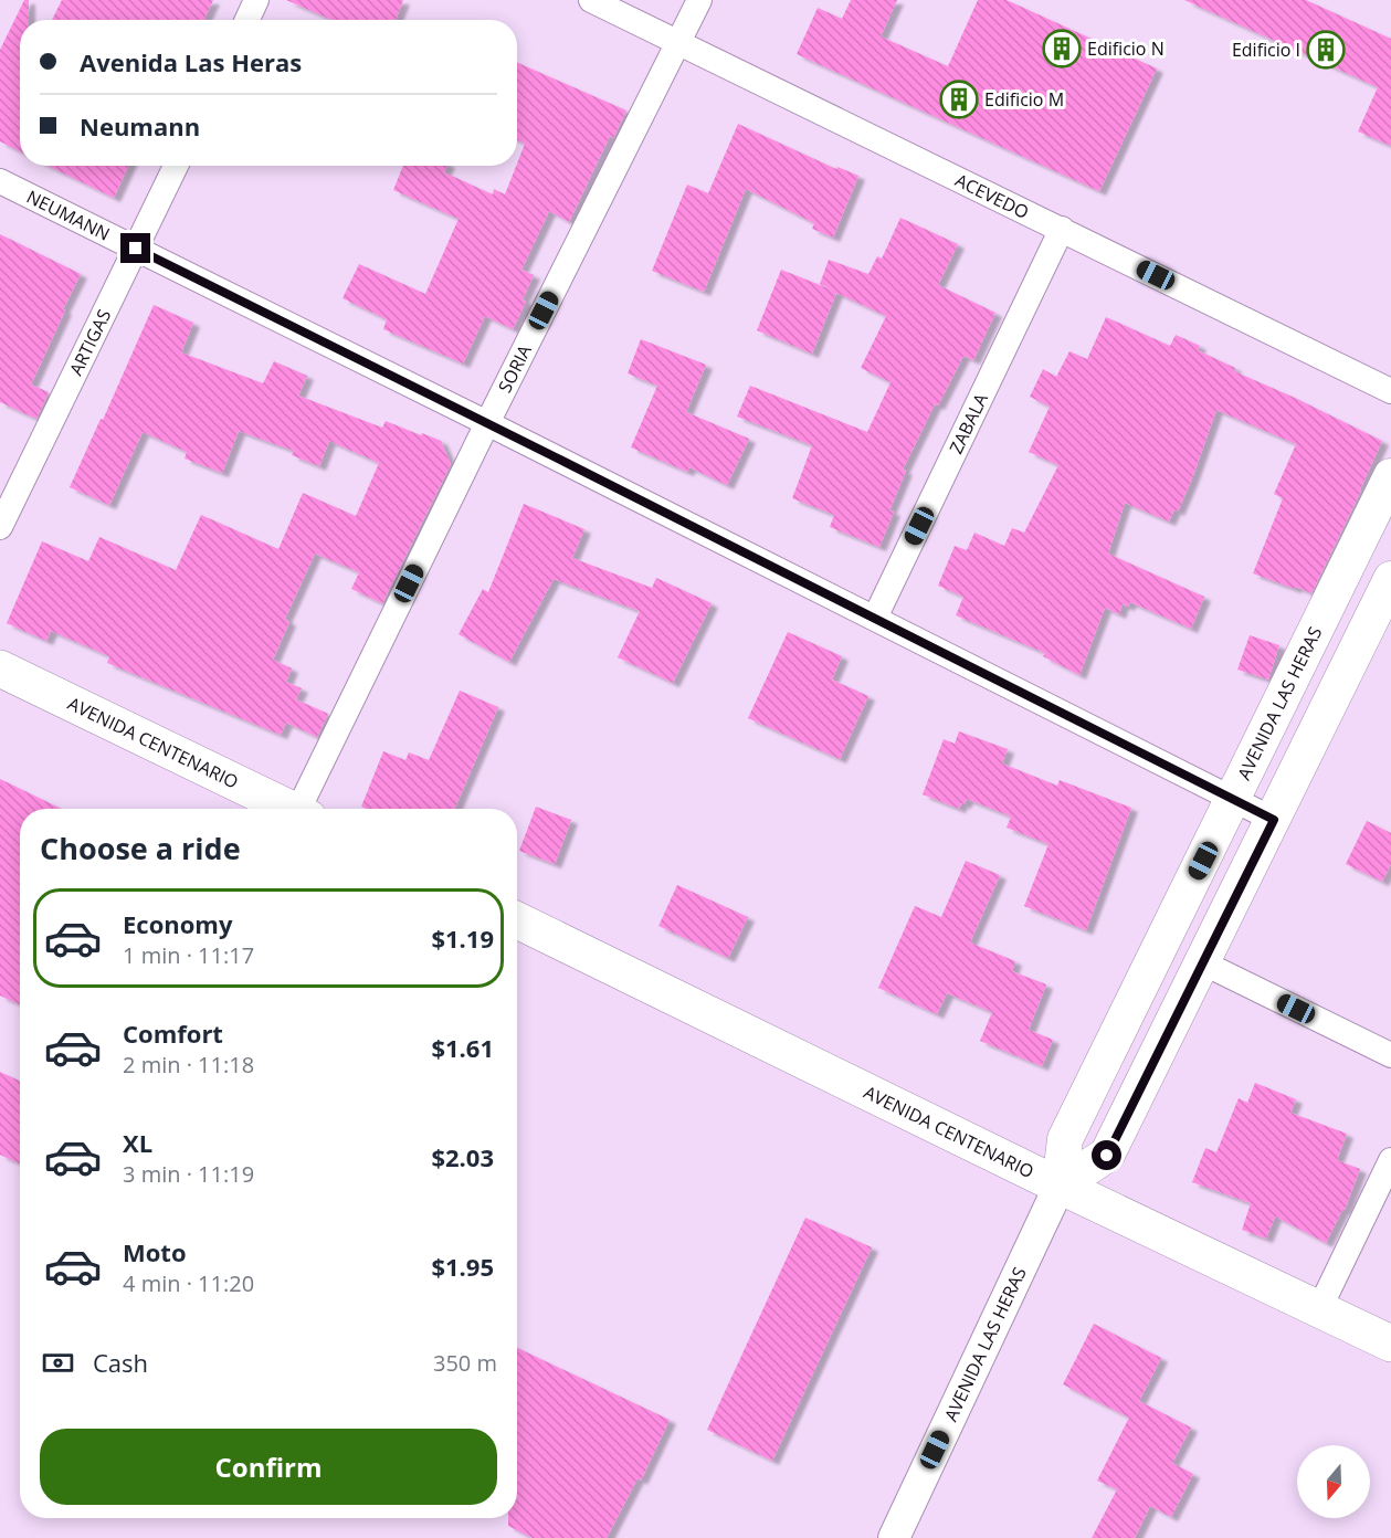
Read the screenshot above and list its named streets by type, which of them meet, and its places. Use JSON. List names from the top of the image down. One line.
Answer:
{"streets":{"main road":["AVENIDA LAS HERAS","AVENIDA CENTENARIO"],"street":["ACEVEDO","NEUMANN","ARTIGAS","SORIA","ZABALA"]},"crossings":[["ACEVEDO","SORIA"],["ACEVEDO","ZABALA"],["NEUMANN","ARTIGAS"],["NEUMANN","SORIA"],["NEUMANN","ZABALA"],["NEUMANN","AVENIDA LAS HERAS"],["AVENIDA LAS HERAS","AVENIDA CENTENARIO"]],"places":{"building":["Edificio N","Edificio I","Edificio M"]},"north":"bottom","page":{"banner":["Avenida Las Heras","Neumann"],"heading":"Choose a ride","list":[{"name":"Economy","note":"1 min · 11:17","value":"$1.19"},{"name":"Comfort","note":"2 min · 11:18","value":"$1.61"},{"name":"XL","note":"3 min · 11:19","value":"$2.03"},{"name":"Moto","note":"4 min · 11:20","value":"$1.95"}],"pay":["Cash","350 m"],"buttons":"Confirm"}}
